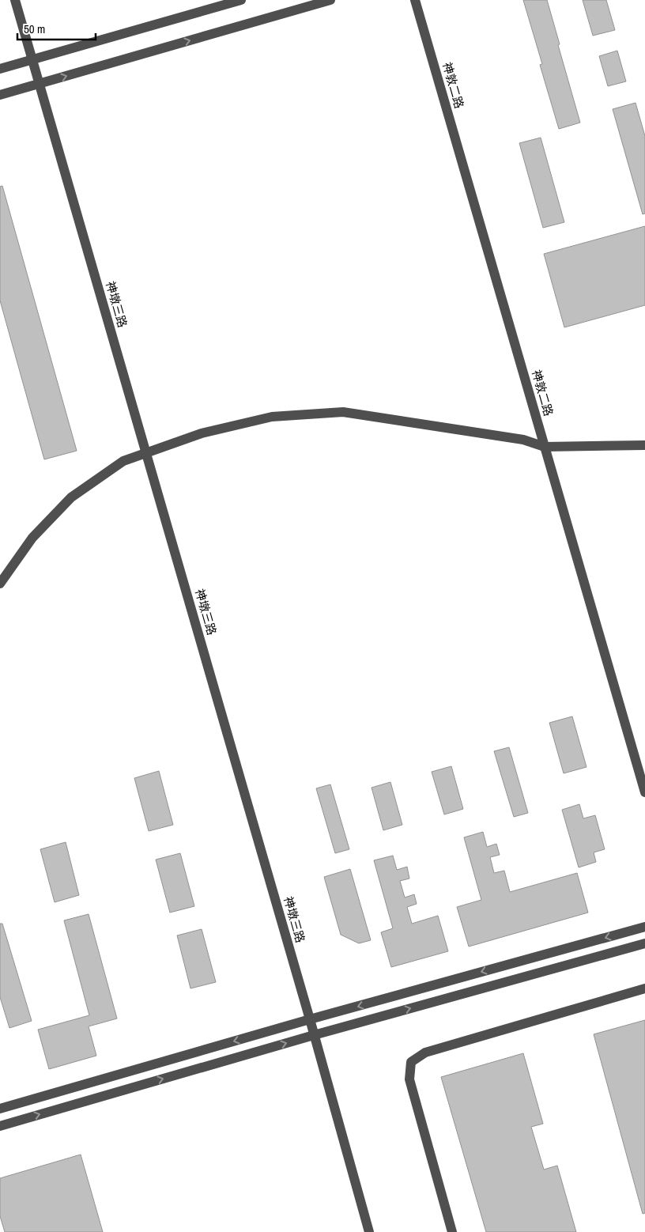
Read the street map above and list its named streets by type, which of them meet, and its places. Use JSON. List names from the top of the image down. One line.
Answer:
{"streets":{"street":["神敦二路","神墩三路"]},"scale_bar":"50 m"}
